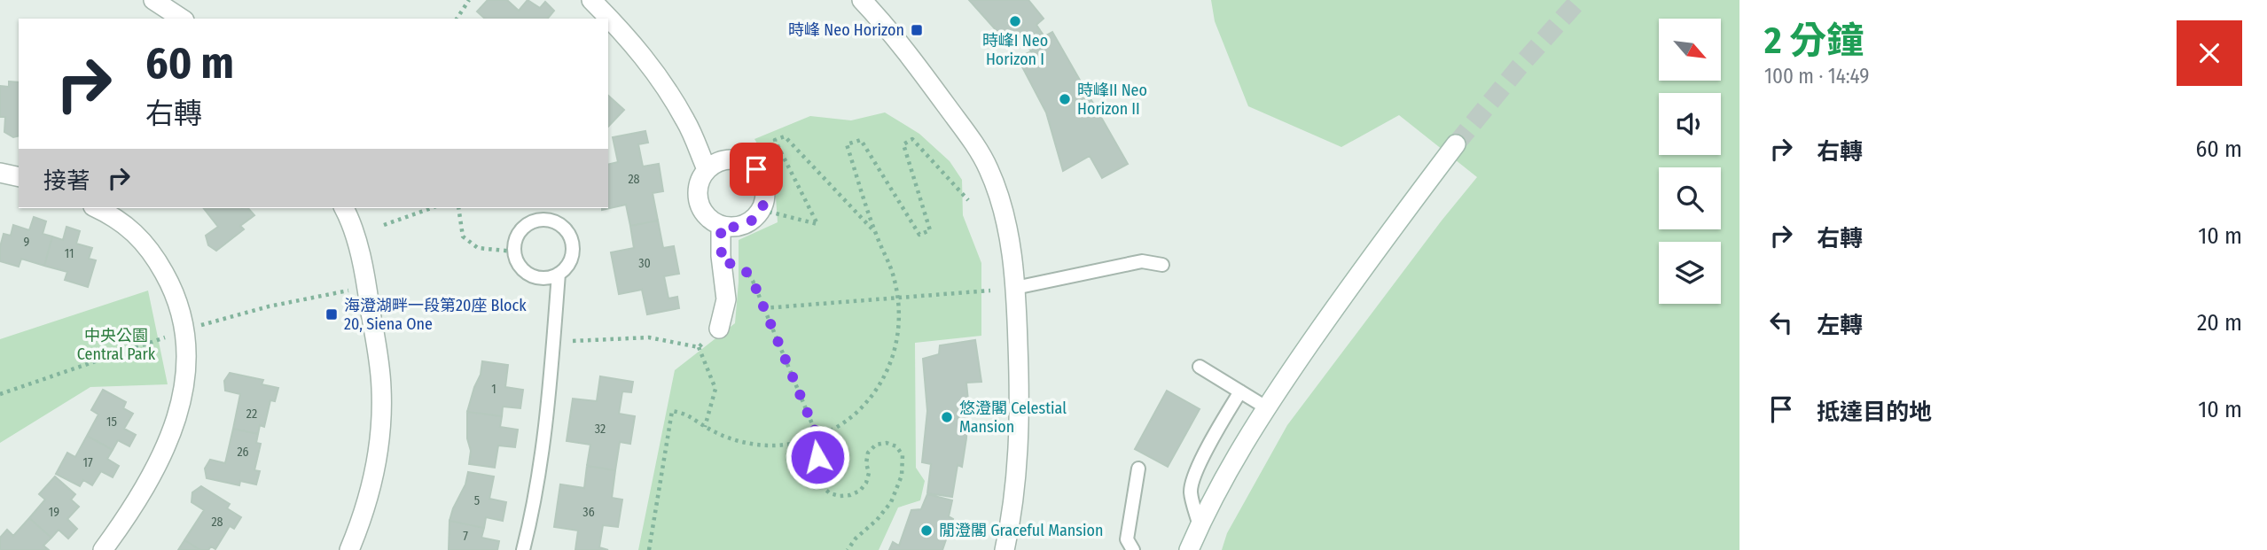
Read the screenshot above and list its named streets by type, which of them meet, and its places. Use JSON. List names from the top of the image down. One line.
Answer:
{"parks":["中央公園 Central Park"],"places":{"other":["時峰I Neo Horizon I","時峰II Neo Horizon II","悠澄閣 Celestial Mansion","閒澄閣 Graceful Mansion"],"transit":["時峰 Neo Horizon","海澄湖畔一段第20座 Block 20, Siena One"]},"house_numbers":["28","9","11","30","1","22","15","32","26","17","5","19","36","28","7"],"north":"bottom right","page":{"heading":["2 分鐘","100 m · 14:49"],"turn":["60 m","右轉"],"list":[{"name":"右轉","value":"60 m"},{"name":"右轉","value":"10 m"},{"name":"左轉","value":"20 m"},{"name":"抵達目的地","value":"10 m"}],"then":"接著"}}
